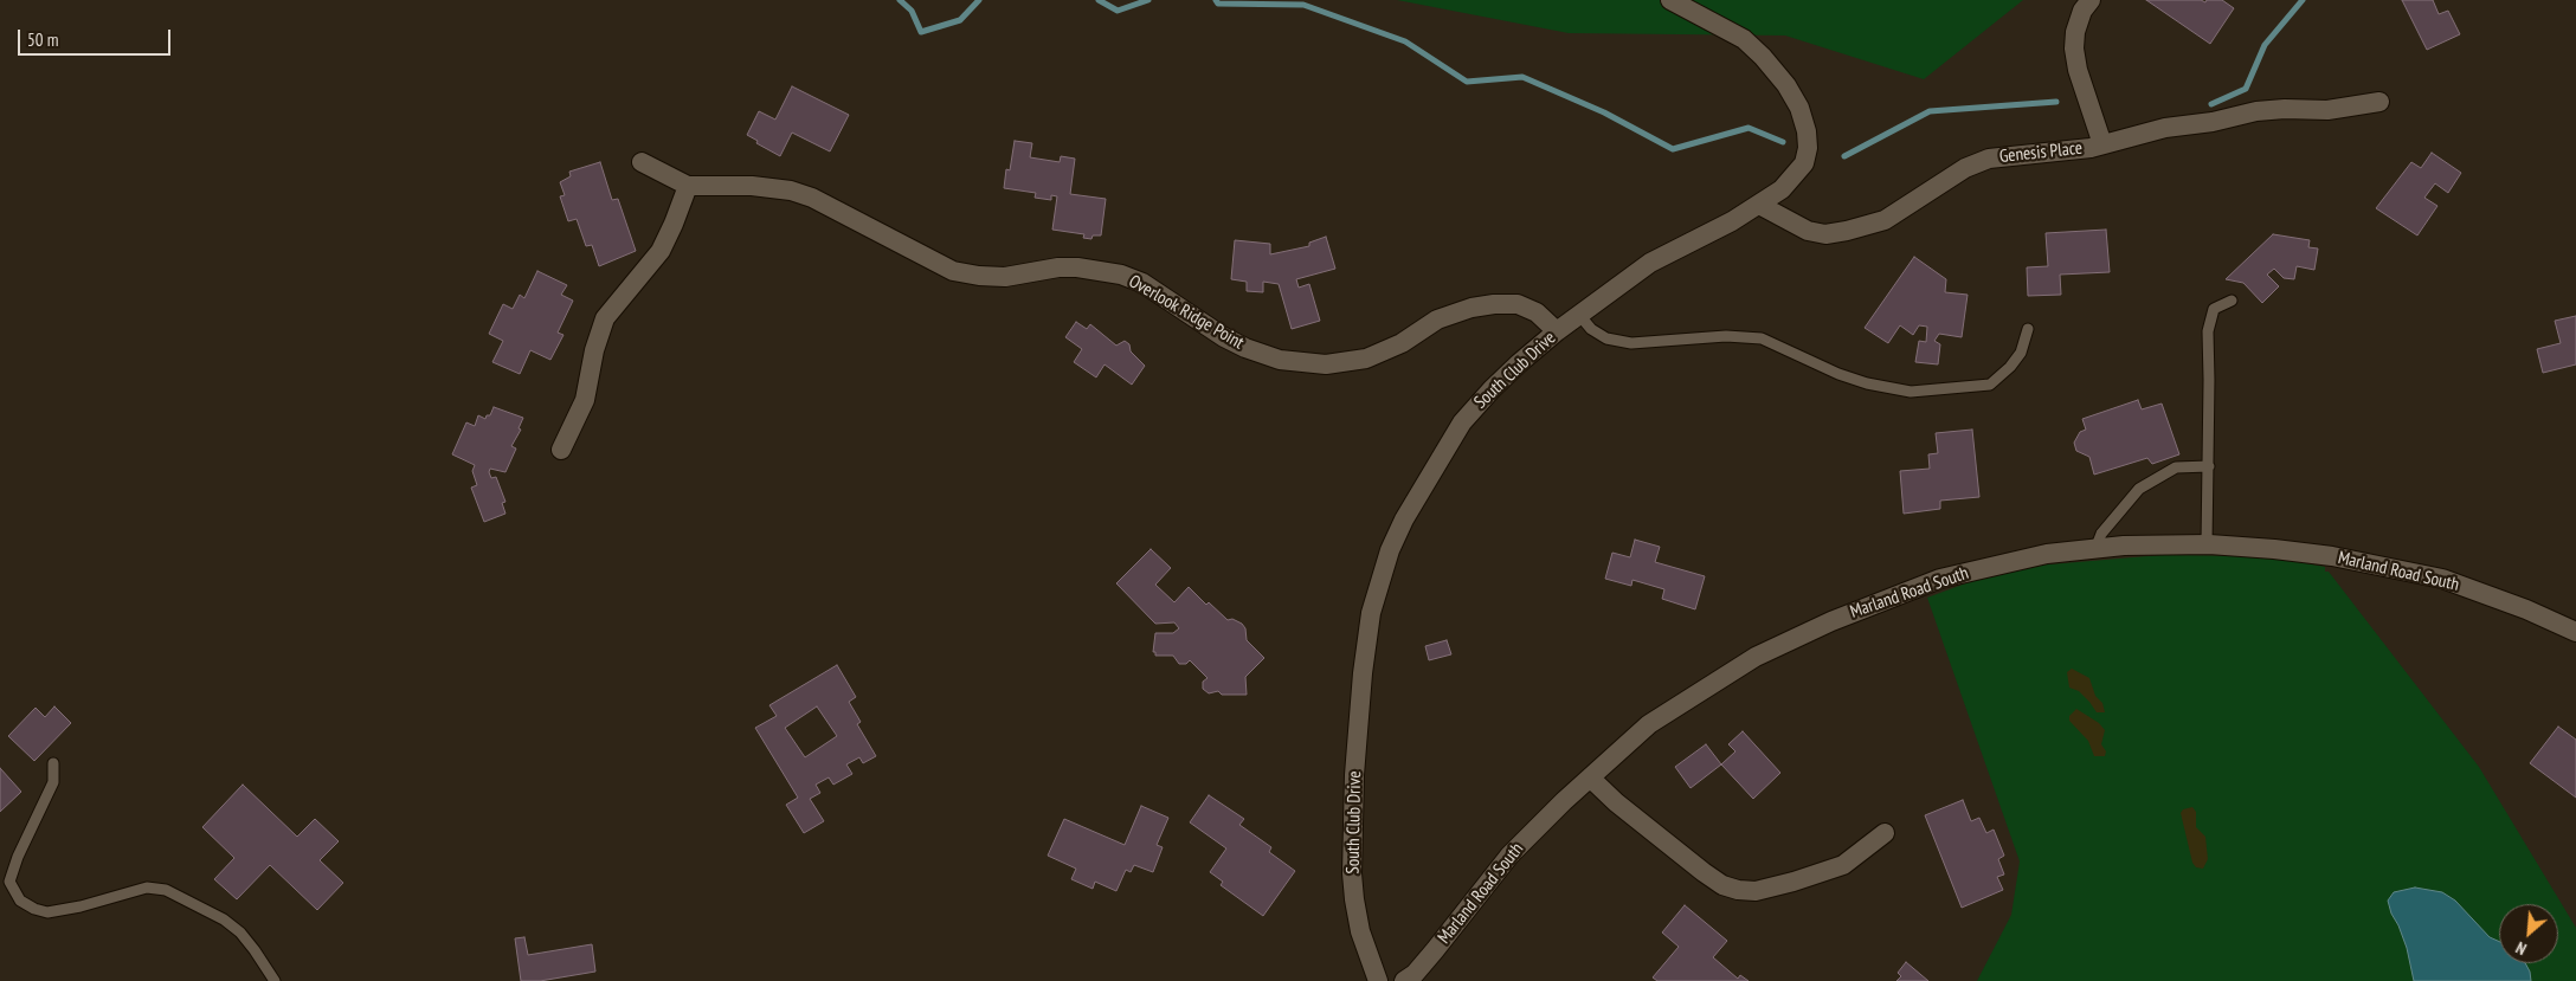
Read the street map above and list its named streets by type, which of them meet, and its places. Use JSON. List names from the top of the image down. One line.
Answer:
{"streets":{"street":["Genesis Place","Overlook Ridge Point","South Club Drive","Marland Road South"]},"crossings":[["Genesis Place","South Club Drive"],["Overlook Ridge Point","South Club Drive"]],"scale_bar":"50 m","north":"bottom left"}
